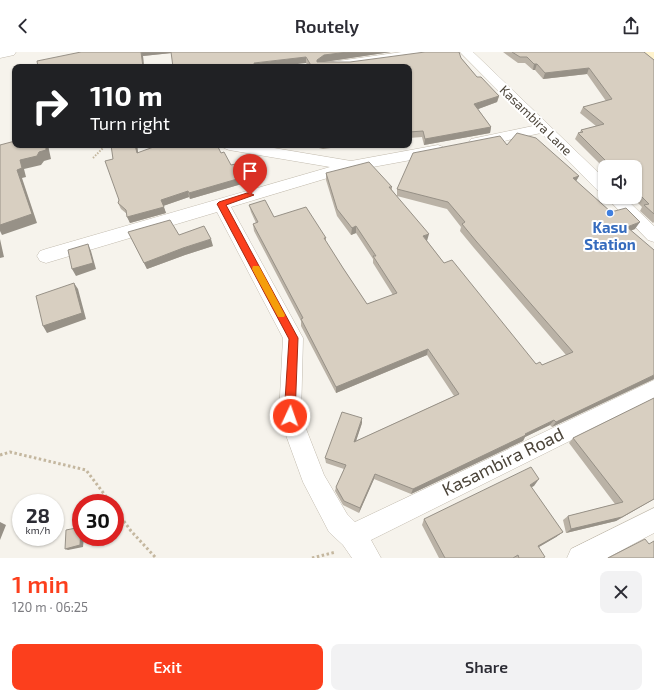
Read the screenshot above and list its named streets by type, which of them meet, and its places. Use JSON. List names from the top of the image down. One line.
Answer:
{"streets":{"street":["Kasambira Lane","Kasambira Road"]},"places":["Kasu Station"],"page":{"header":"Routely","turn":["110 m","Turn right"],"speed":"28 km/h","limit":"30","heading":["1 min","120 m · 06:25"],"buttons":["Exit","Share"]}}
